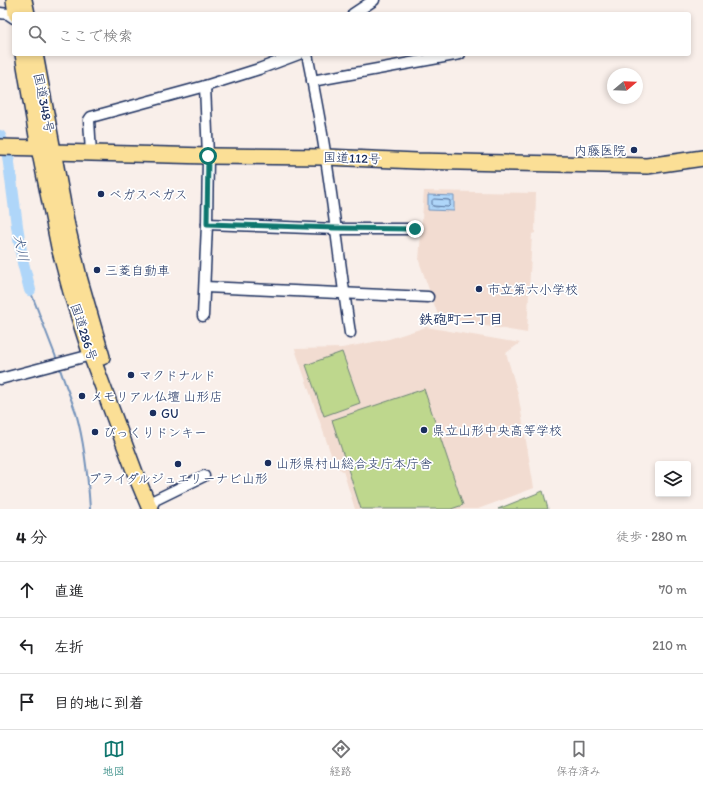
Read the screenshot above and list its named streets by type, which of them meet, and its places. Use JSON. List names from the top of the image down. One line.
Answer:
{"streets":{"highway":["国道348号","国道112号","国道286号"]},"crossings":[["国道348号","国道112号"],["国道348号","国道286号"],["国道112号","国道286号"]],"districts":["鉄砲町二丁目"],"water":["犬川"],"places":["内藤医院","ベガスベガス","三菱自動車","市立第六小学校","マクドナルド","メモリアル仏壇 山形店","GU","県立山形中央高等学校","びっくりドンキー","山形県村山総合支庁本庁舎","ブライダルジュエリーナビ山形"],"north":"right","page":{"search":"ここで検索","heading":["4 分","徒歩 · 280 m"],"list":[["直進","70 m"],["左折","210 m"],"目的地に到着"],"nav":["地図","経路","保存済み"]}}
